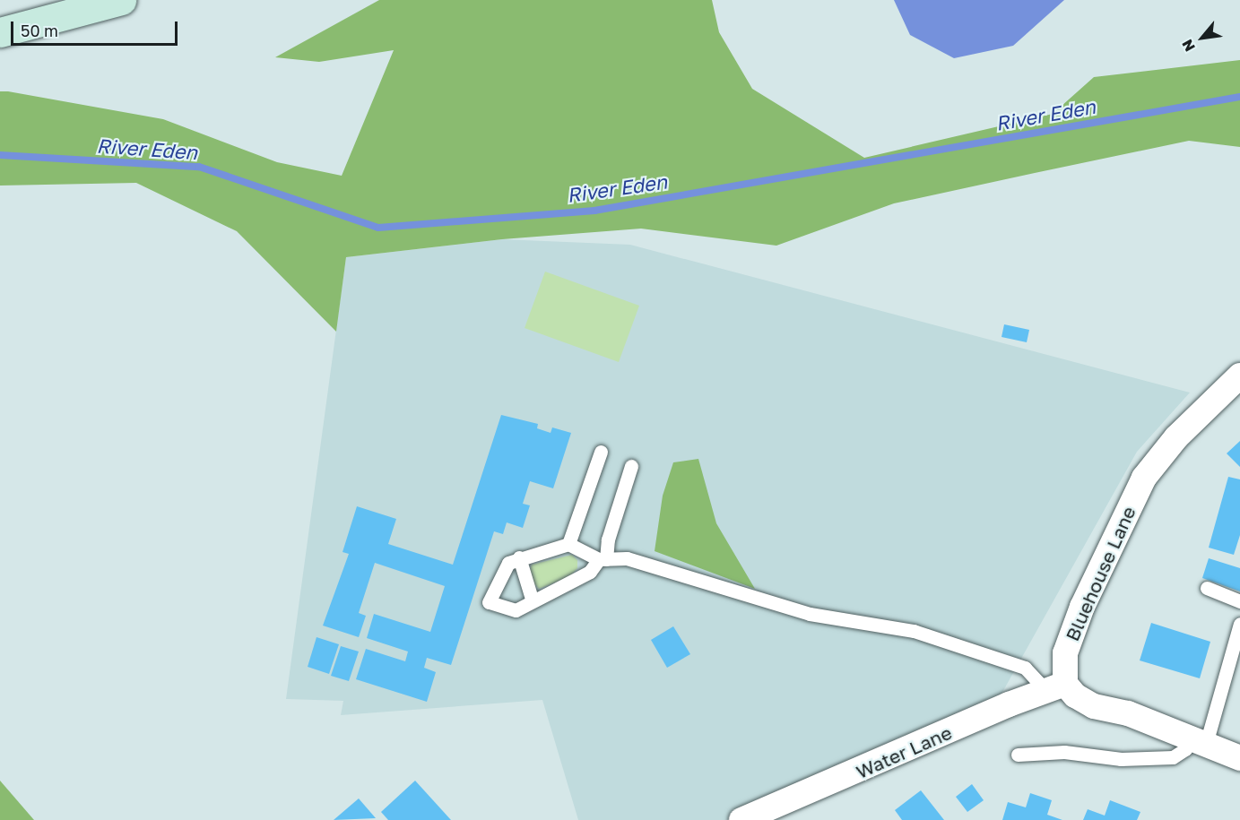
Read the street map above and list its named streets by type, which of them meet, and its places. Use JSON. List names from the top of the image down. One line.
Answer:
{"streets":{"street":["Bluehouse Lane","Water Lane"]},"crossings":[["Bluehouse Lane","Water Lane"]],"water":["River Eden"],"scale_bar":"50 m","north":"bottom left"}
